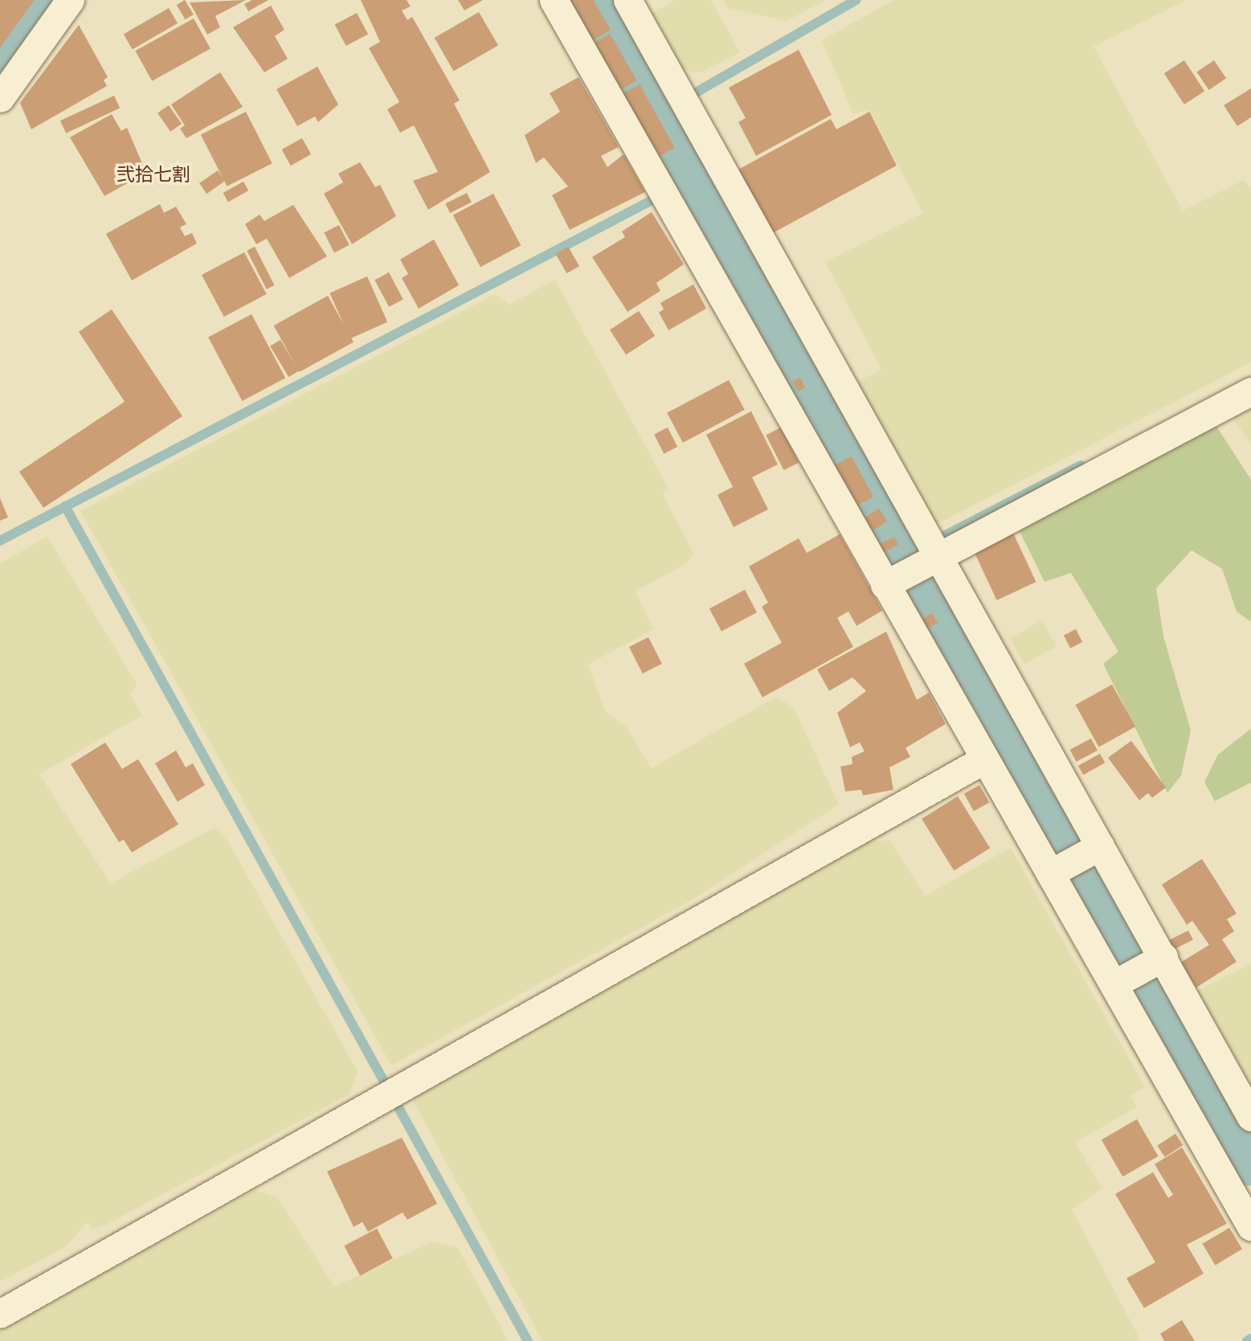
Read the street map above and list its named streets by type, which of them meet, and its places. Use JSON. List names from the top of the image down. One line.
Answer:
{"districts":["弐拾七割"]}
